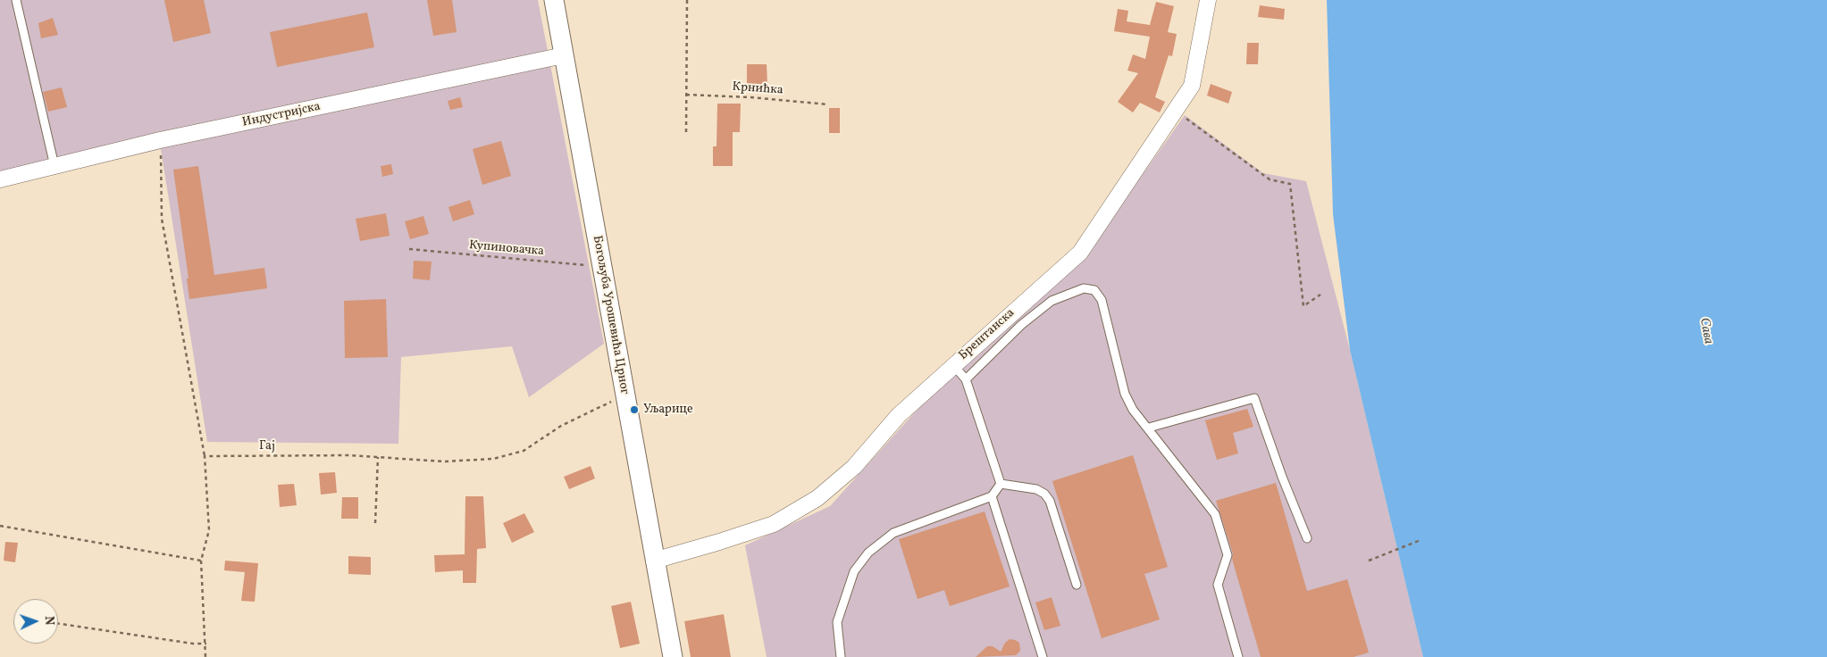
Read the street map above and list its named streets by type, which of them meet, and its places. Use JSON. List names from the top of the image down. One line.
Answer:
{"streets":{"street":["Индустријска","Богољуба Урошевића Црног","Брештанска"],"path":["Крнићка","Купиновачка","Гај"]},"crossings":[["Индустријска","Богољуба Урошевића Црног"],["Купиновачка","Богољуба Урошевића Црног"],["Богољуба Урошевића Црног","Брештанска"],["Богољуба Урошевића Црног","Гај"]],"water":["Сава"],"places":["Уљарице"],"north":"right"}
